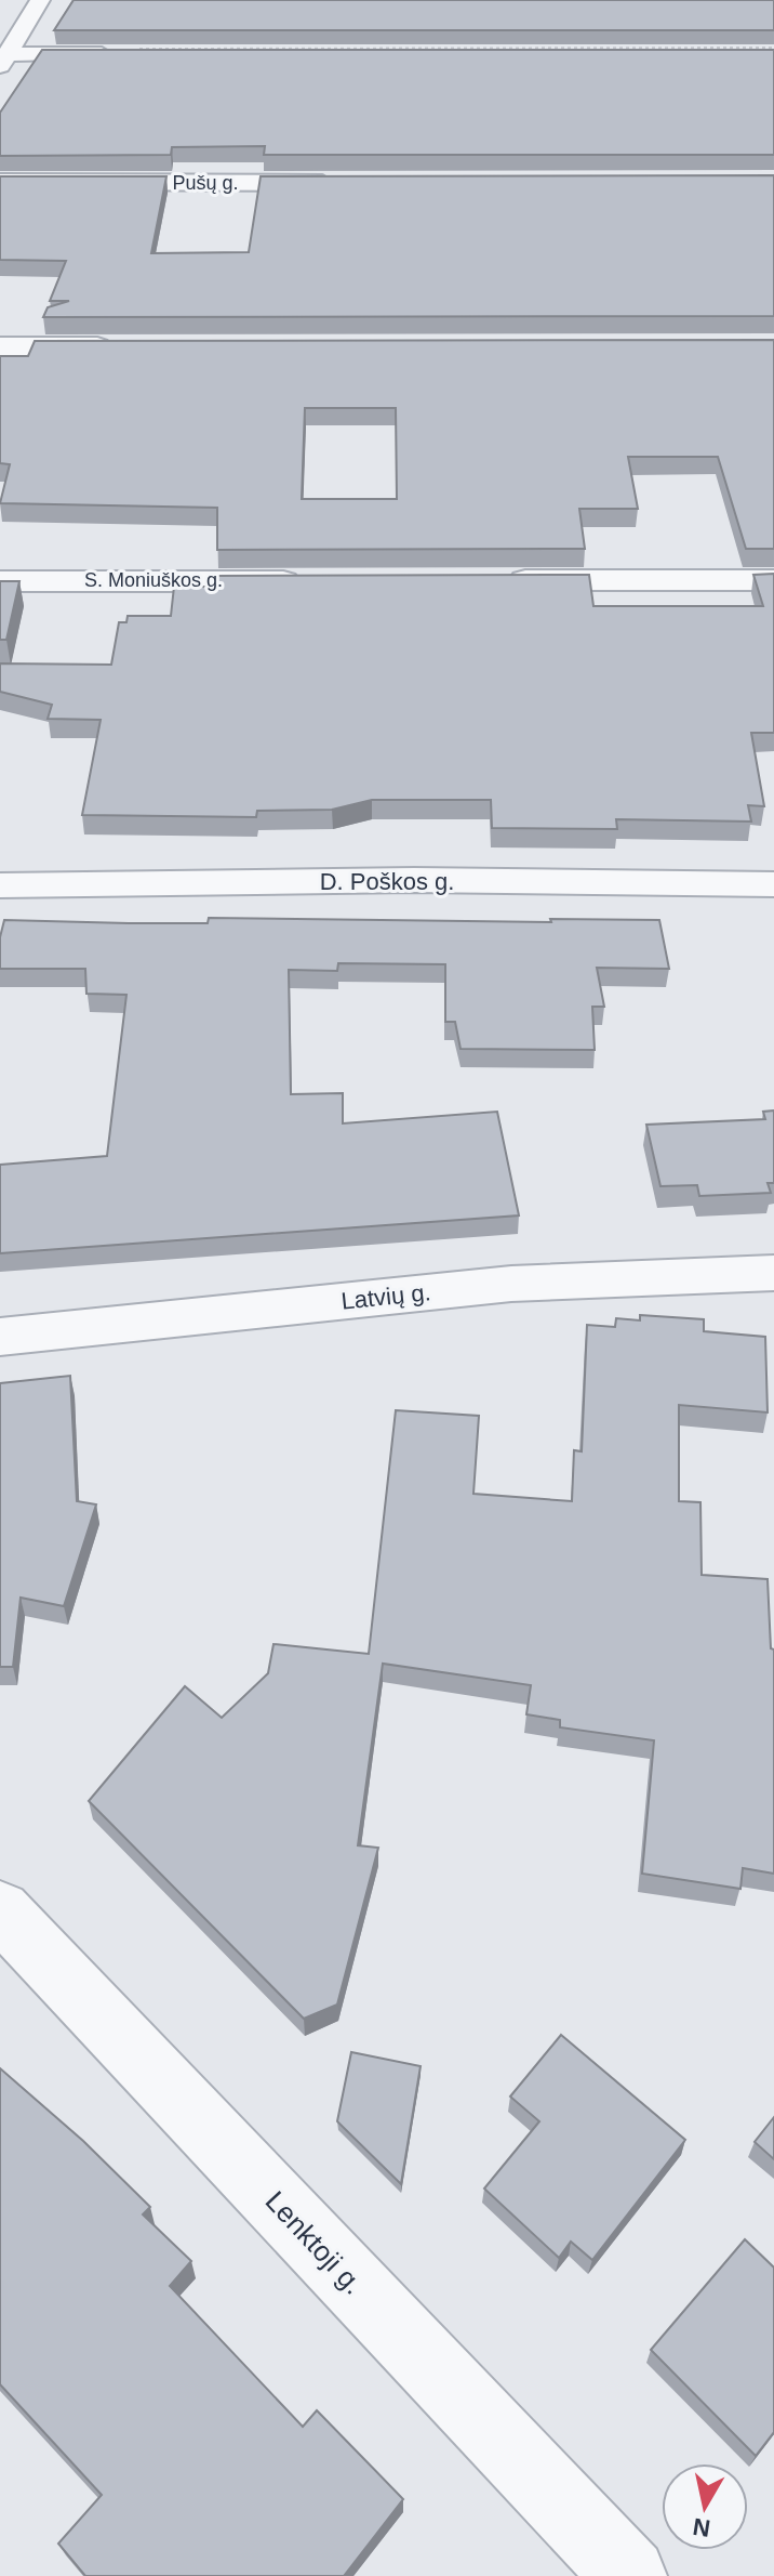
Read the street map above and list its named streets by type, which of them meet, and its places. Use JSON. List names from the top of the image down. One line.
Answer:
{"streets":{"street":["Pušų g.","S. Moniuškos g.","D. Poškos g.","Latvių g.","Lenktoji g."]},"north":"bottom"}
